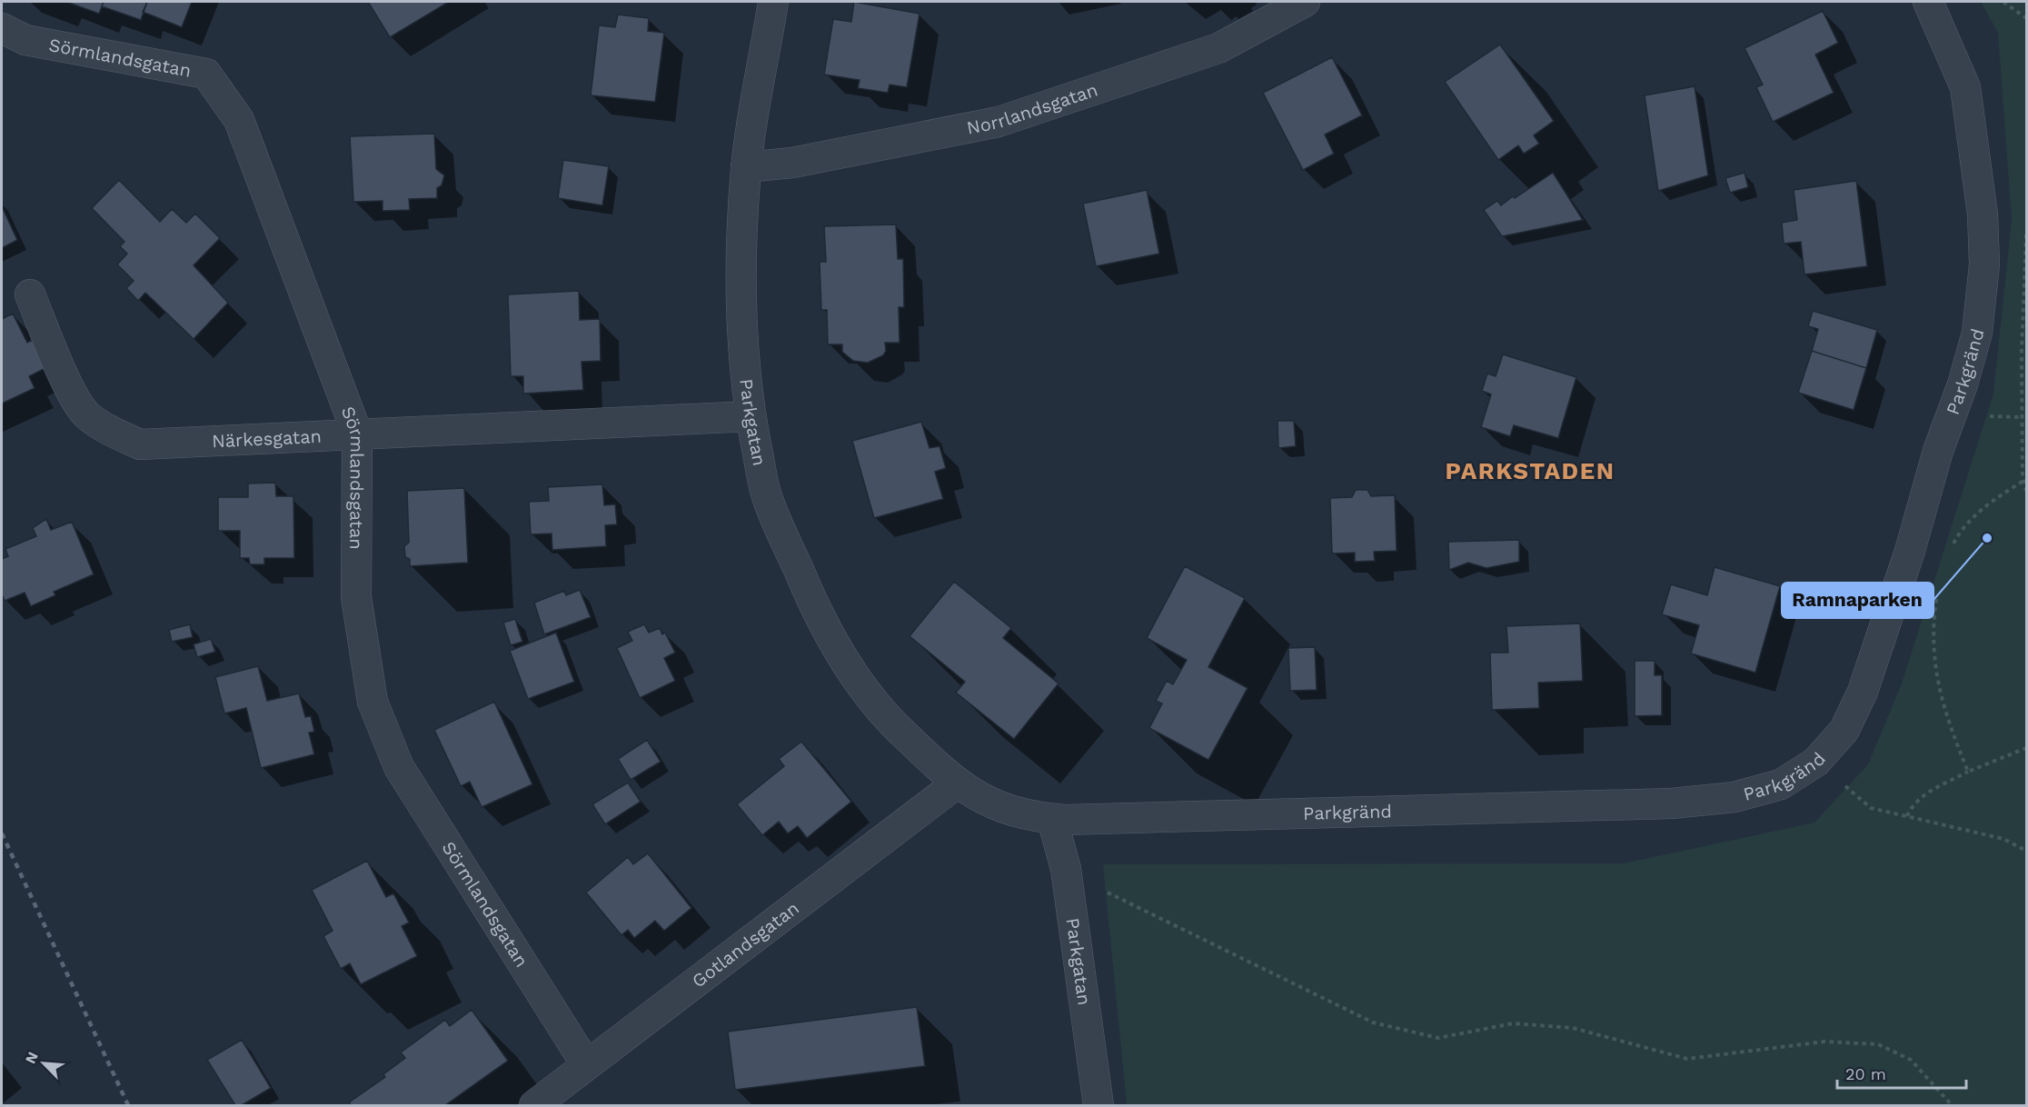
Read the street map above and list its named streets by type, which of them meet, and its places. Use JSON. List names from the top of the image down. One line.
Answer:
{"streets":{"street":["Sörmlandsgatan","Norrlandsgatan","Parkgränd","Parkgatan","Närkesgatan","Gotlandsgatan"]},"crossings":[["Sörmlandsgatan","Närkesgatan"],["Sörmlandsgatan","Gotlandsgatan"],["Norrlandsgatan","Parkgatan"],["Parkgränd","Parkgatan"],["Parkgränd","Gotlandsgatan"],["Parkgatan","Närkesgatan"],["Parkgatan","Gotlandsgatan"]],"districts":["PARKSTADEN"],"places":["Ramnaparken"],"scale_bar":"20 m","north":"top left"}
